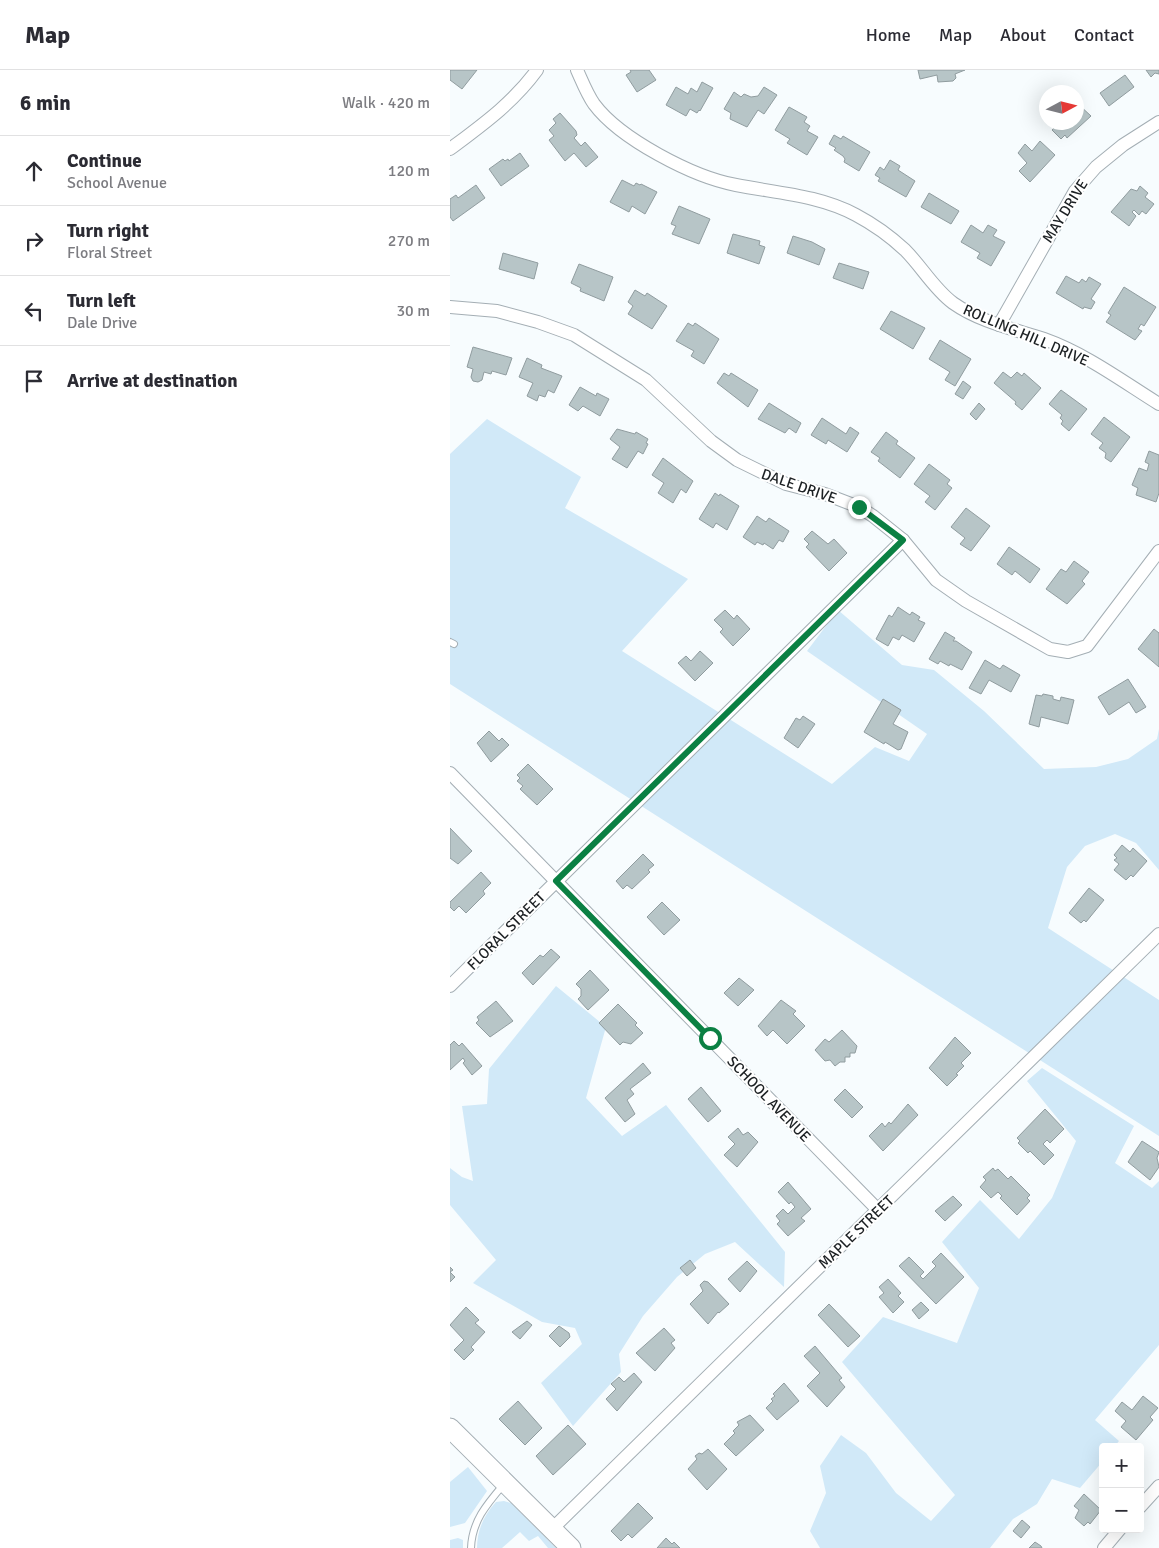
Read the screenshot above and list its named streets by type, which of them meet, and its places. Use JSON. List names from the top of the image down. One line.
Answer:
{"streets":{"street":["MAY DRIVE","ROLLING HILL DRIVE","DALE DRIVE","FLORAL STREET","SCHOOL AVENUE","MAPLE STREET"]},"crossings":[["MAY DRIVE","ROLLING HILL DRIVE"],["DALE DRIVE","FLORAL STREET"],["FLORAL STREET","SCHOOL AVENUE"],["SCHOOL AVENUE","MAPLE STREET"]],"north":"right","page":{"header":"Map","nav":["Home","Map","About","Contact"],"heading":["6 min","Walk · 420 m"],"list":[["Continue","School Avenue","120 m"],["Turn right","Floral Street","270 m"],["Turn left","Dale Drive","30 m"],"Arrive at destination"],"map_buttons":["+","−"]}}
